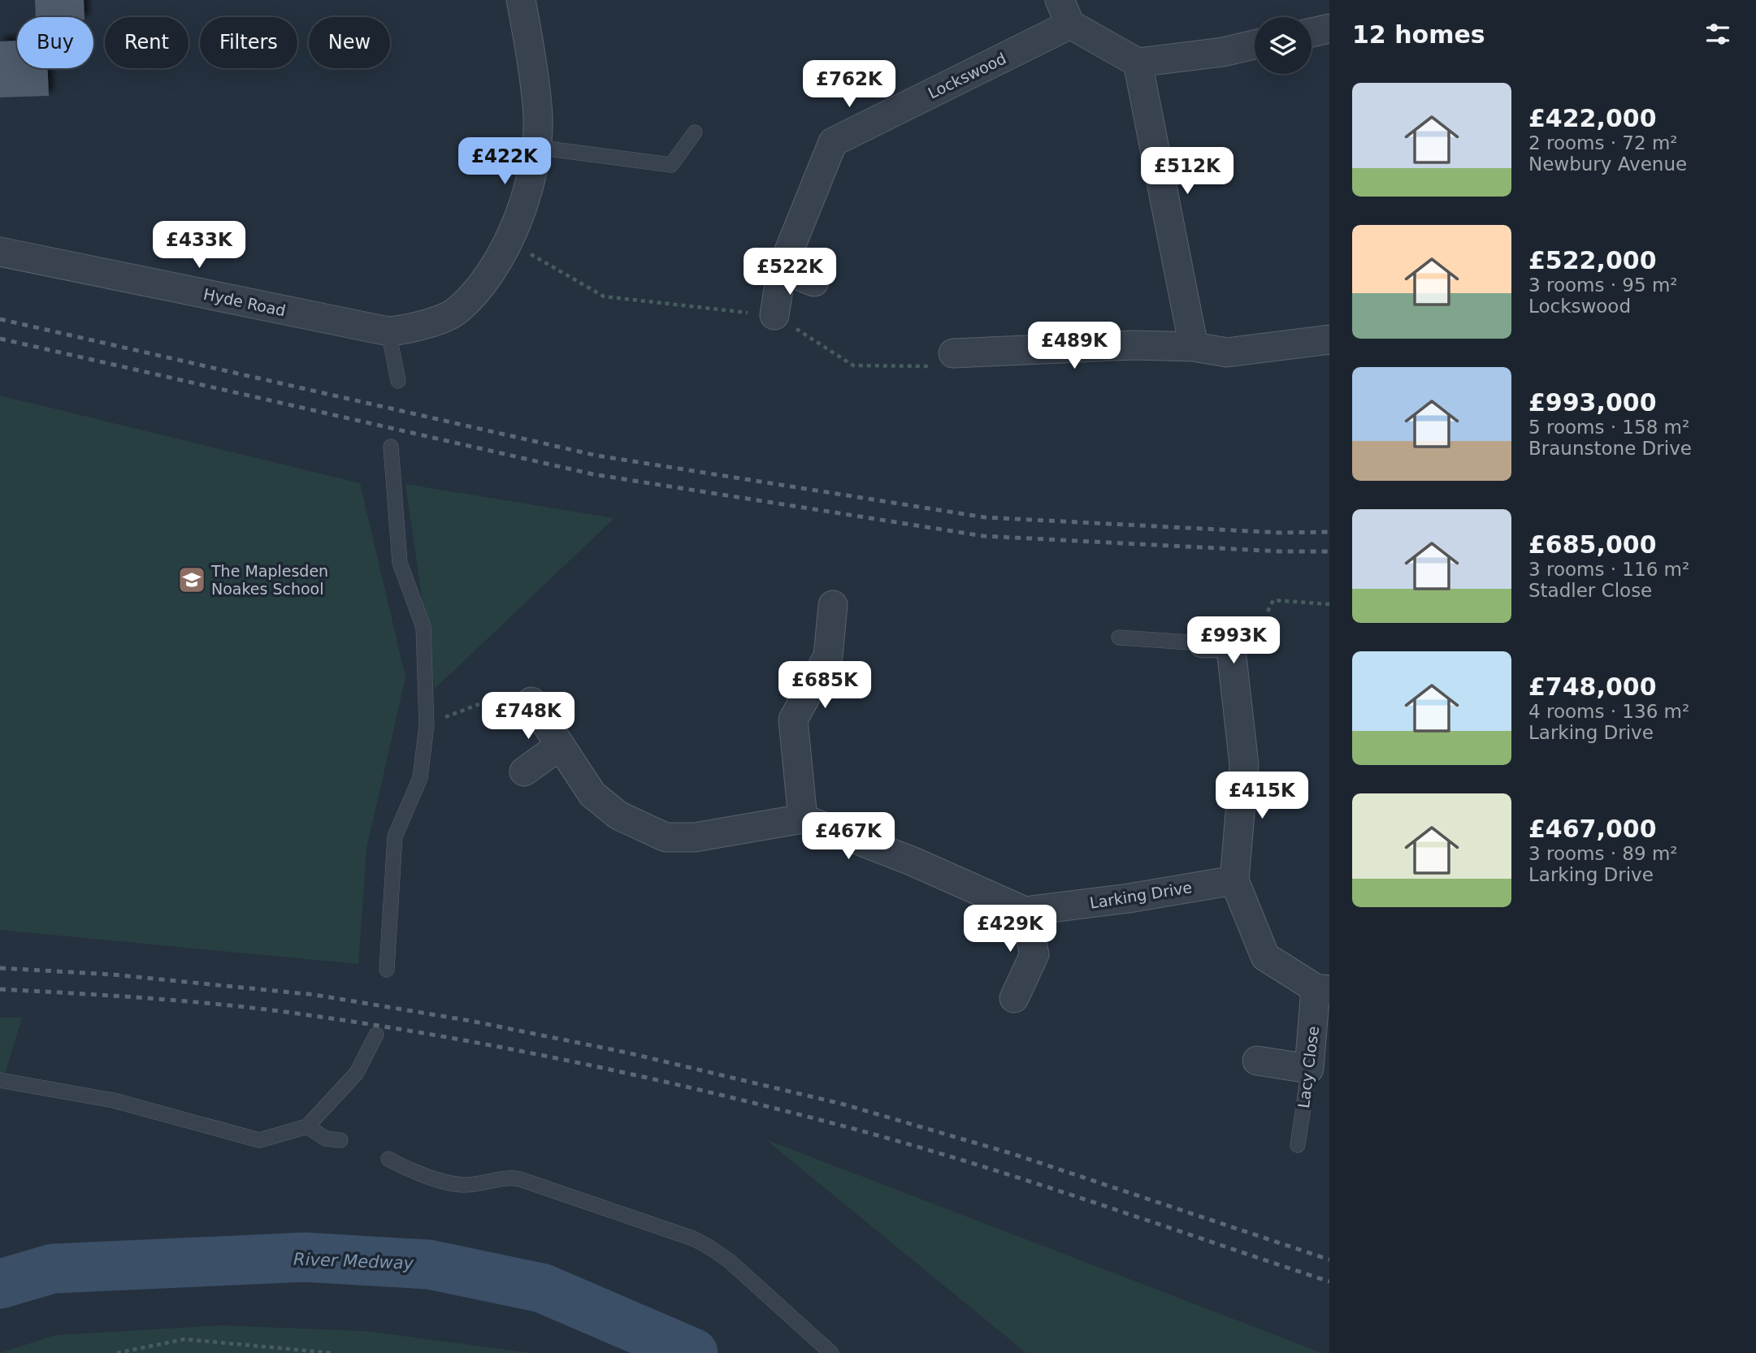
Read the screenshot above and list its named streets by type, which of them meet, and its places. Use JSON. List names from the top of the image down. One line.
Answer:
{"streets":{"street":["Lockswood","Hyde Road","Larking Drive","Lacy Close"]},"water":["River Medway"],"places":{"school or university":["The Maplesden Noakes School"]},"page":{"heading":"12 homes","chip":["Buy","Rent","Filters","New"],"price":["£762K","£422K","£512K","£433K","£522K","£489K","£993K","£685K","£748K","£415K","£467K","£429K"],"list":[{"name":"£422,000","note":"2 rooms · 72 m² · Newbury Avenue"},{"name":"£522,000","note":"3 rooms · 95 m² · Lockswood"},{"name":"£993,000","note":"5 rooms · 158 m² · Braunstone Drive"},{"name":"£685,000","note":"3 rooms · 116 m² · Stadler Close"},{"name":"£748,000","note":"4 rooms · 136 m² · Larking Drive"},{"name":"£467,000","note":"3 rooms · 89 m² · Larking Drive"}]}}
